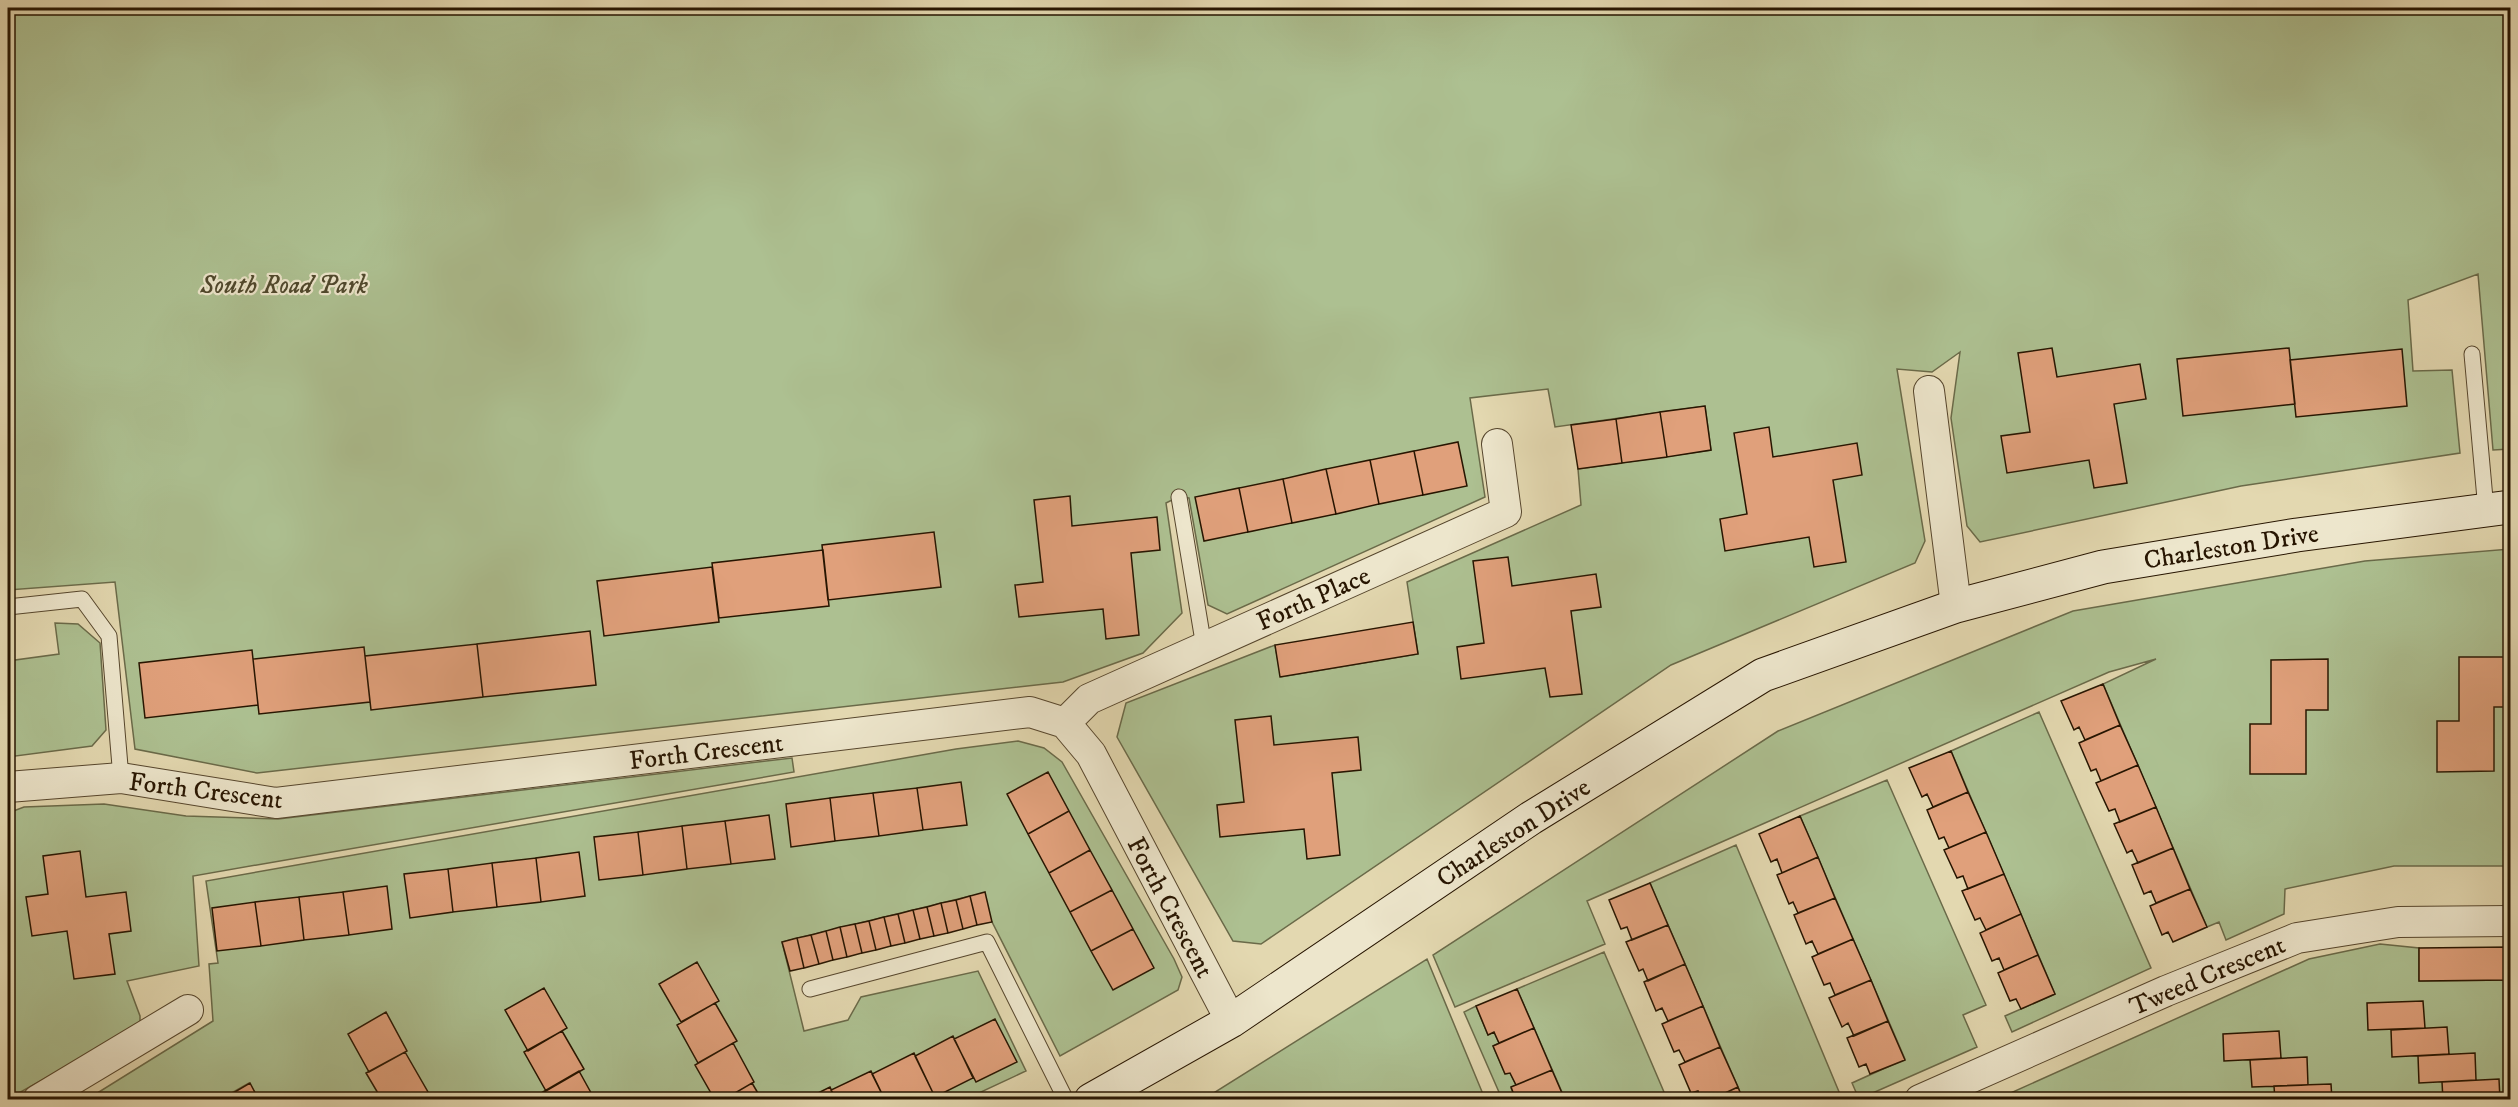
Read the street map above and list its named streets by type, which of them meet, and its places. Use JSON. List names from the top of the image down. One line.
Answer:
{"streets":{"street":["Charleston Drive","Forth Place","Forth Crescent","Tweed Crescent"]},"crossings":[["Charleston Drive","Forth Crescent"],["Forth Place","Forth Crescent"]],"parks":["South Road Park"]}
